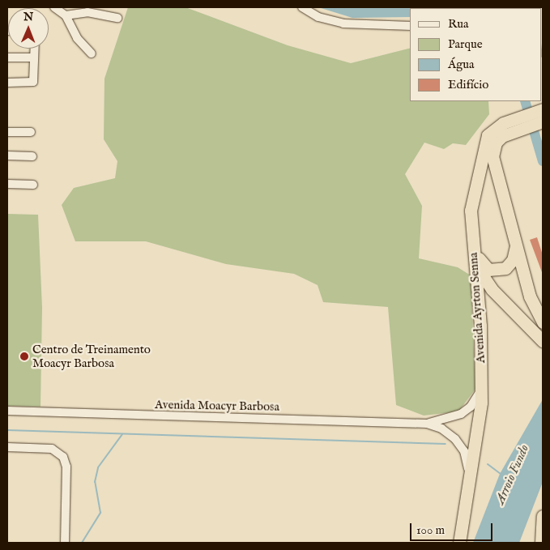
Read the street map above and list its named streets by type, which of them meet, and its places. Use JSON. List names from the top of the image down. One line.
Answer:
{"streets":{"highway":["Avenida Ayrton Senna"],"street":["Avenida Moacyr Barbosa"]},"crossings":[["Avenida Ayrton Senna","Avenida Moacyr Barbosa"]],"water":["Arroio Fundo"],"places":["Centro de Treinamento Moacyr Barbosa"],"legend":["Rua","Parque","Água","Edifício"],"scale_bar":"100 m","north":"top"}
